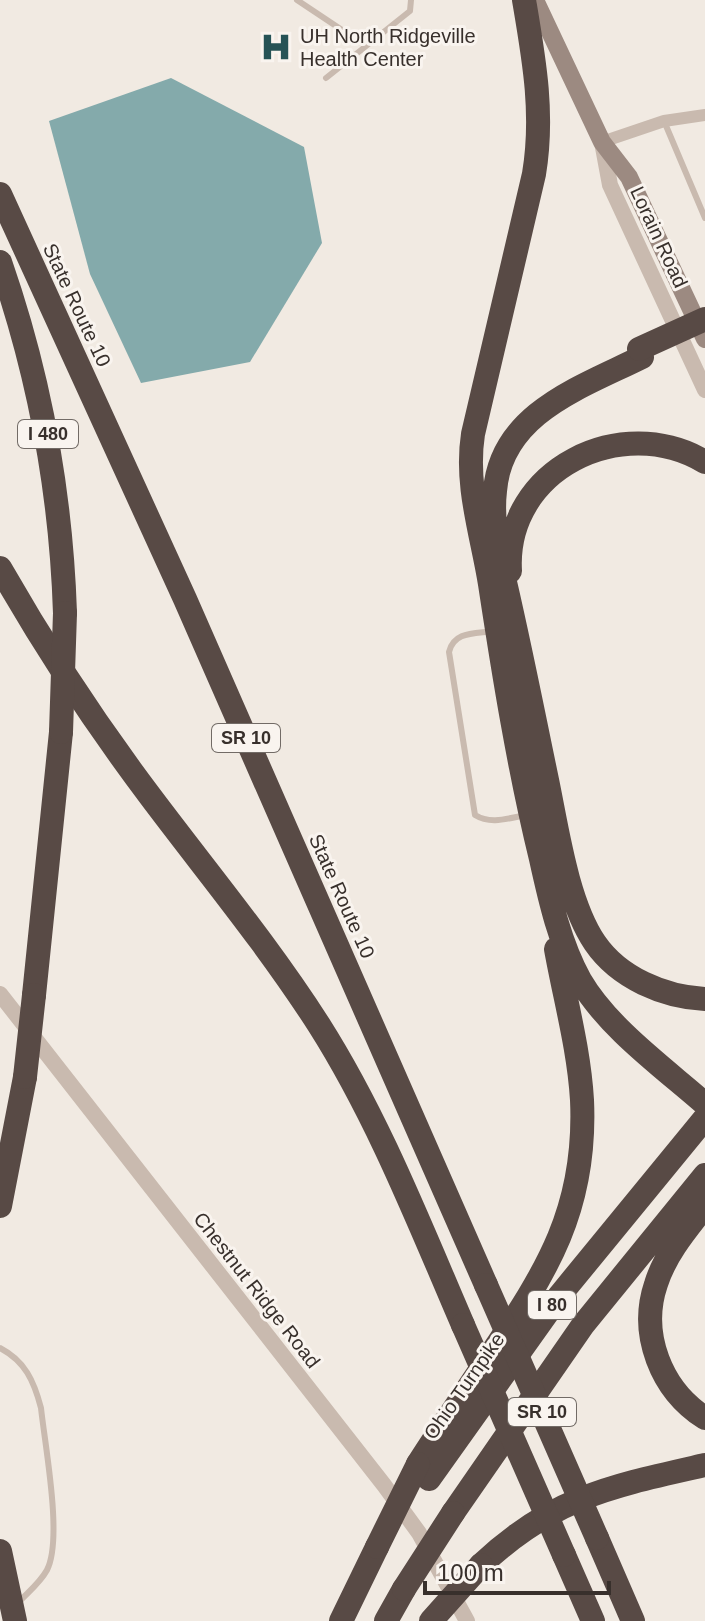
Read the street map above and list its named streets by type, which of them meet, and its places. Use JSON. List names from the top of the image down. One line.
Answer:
{"streets":{"highway":["State Route 10","I 480","SR 10","I 80","Ohio Turnpike"],"main road":["Lorain Road"],"street":["Chestnut Ridge Road"]},"places":{"hospital":["UH North Ridgeville Health Center"]},"scale_bar":"100 m"}
